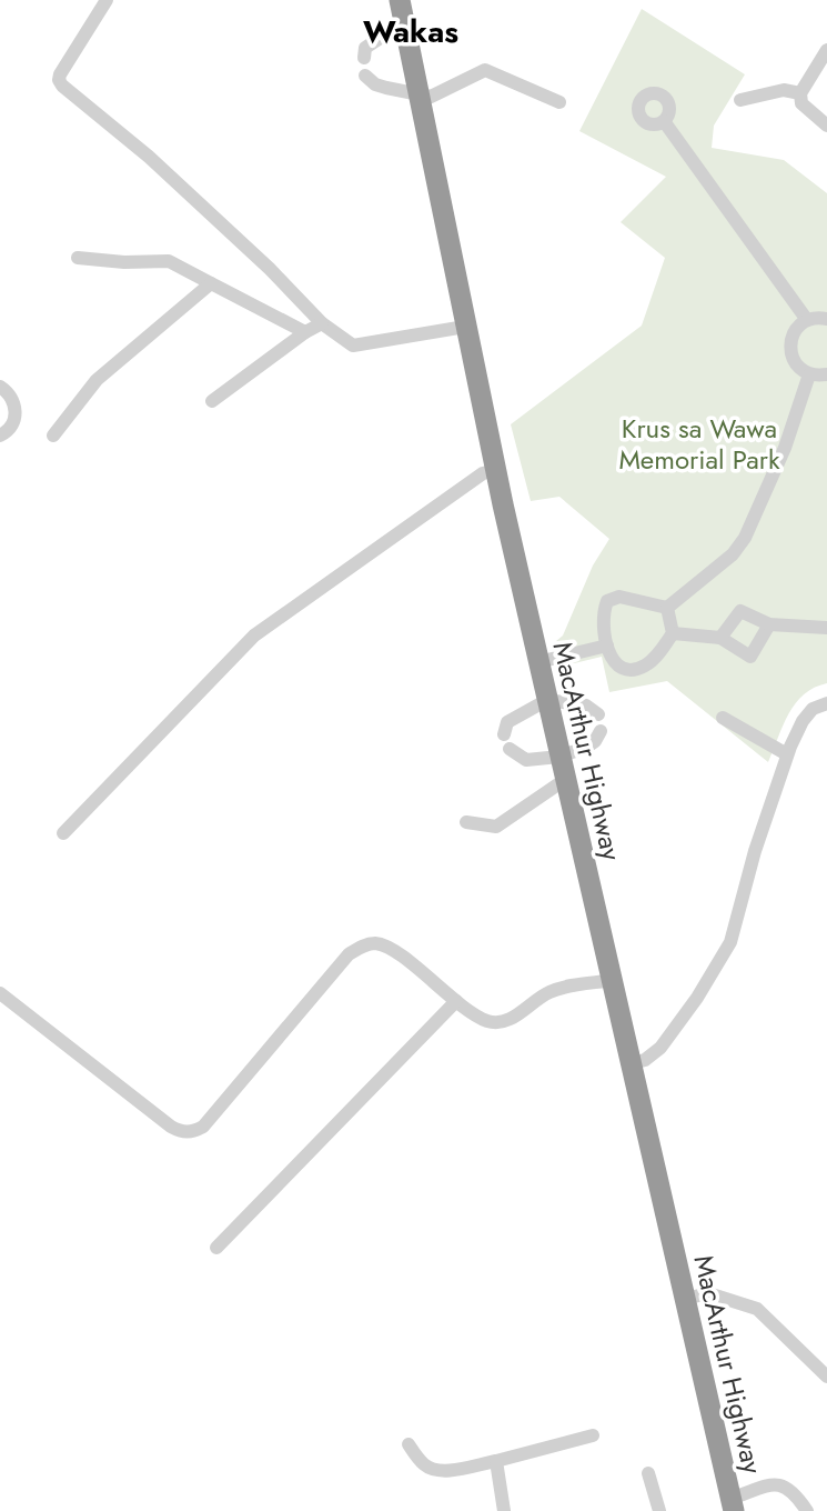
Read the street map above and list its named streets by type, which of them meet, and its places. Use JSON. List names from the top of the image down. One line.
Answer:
{"streets":{"highway":["MacArthur Highway"]},"districts":["Wakas"],"parks":["Krus sa Wawa Memorial Park"]}
